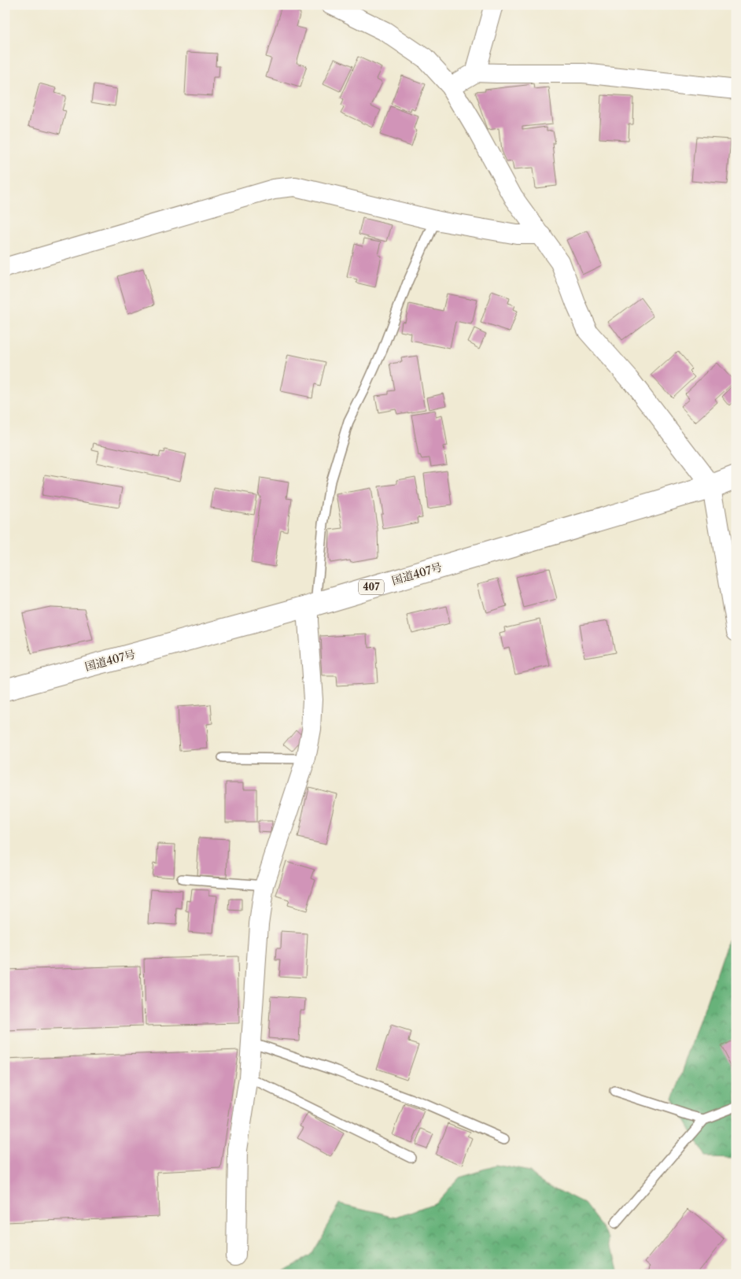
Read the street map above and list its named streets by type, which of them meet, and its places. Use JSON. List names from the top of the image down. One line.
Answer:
{"streets":{"highway":["国道407号","407"]}}
